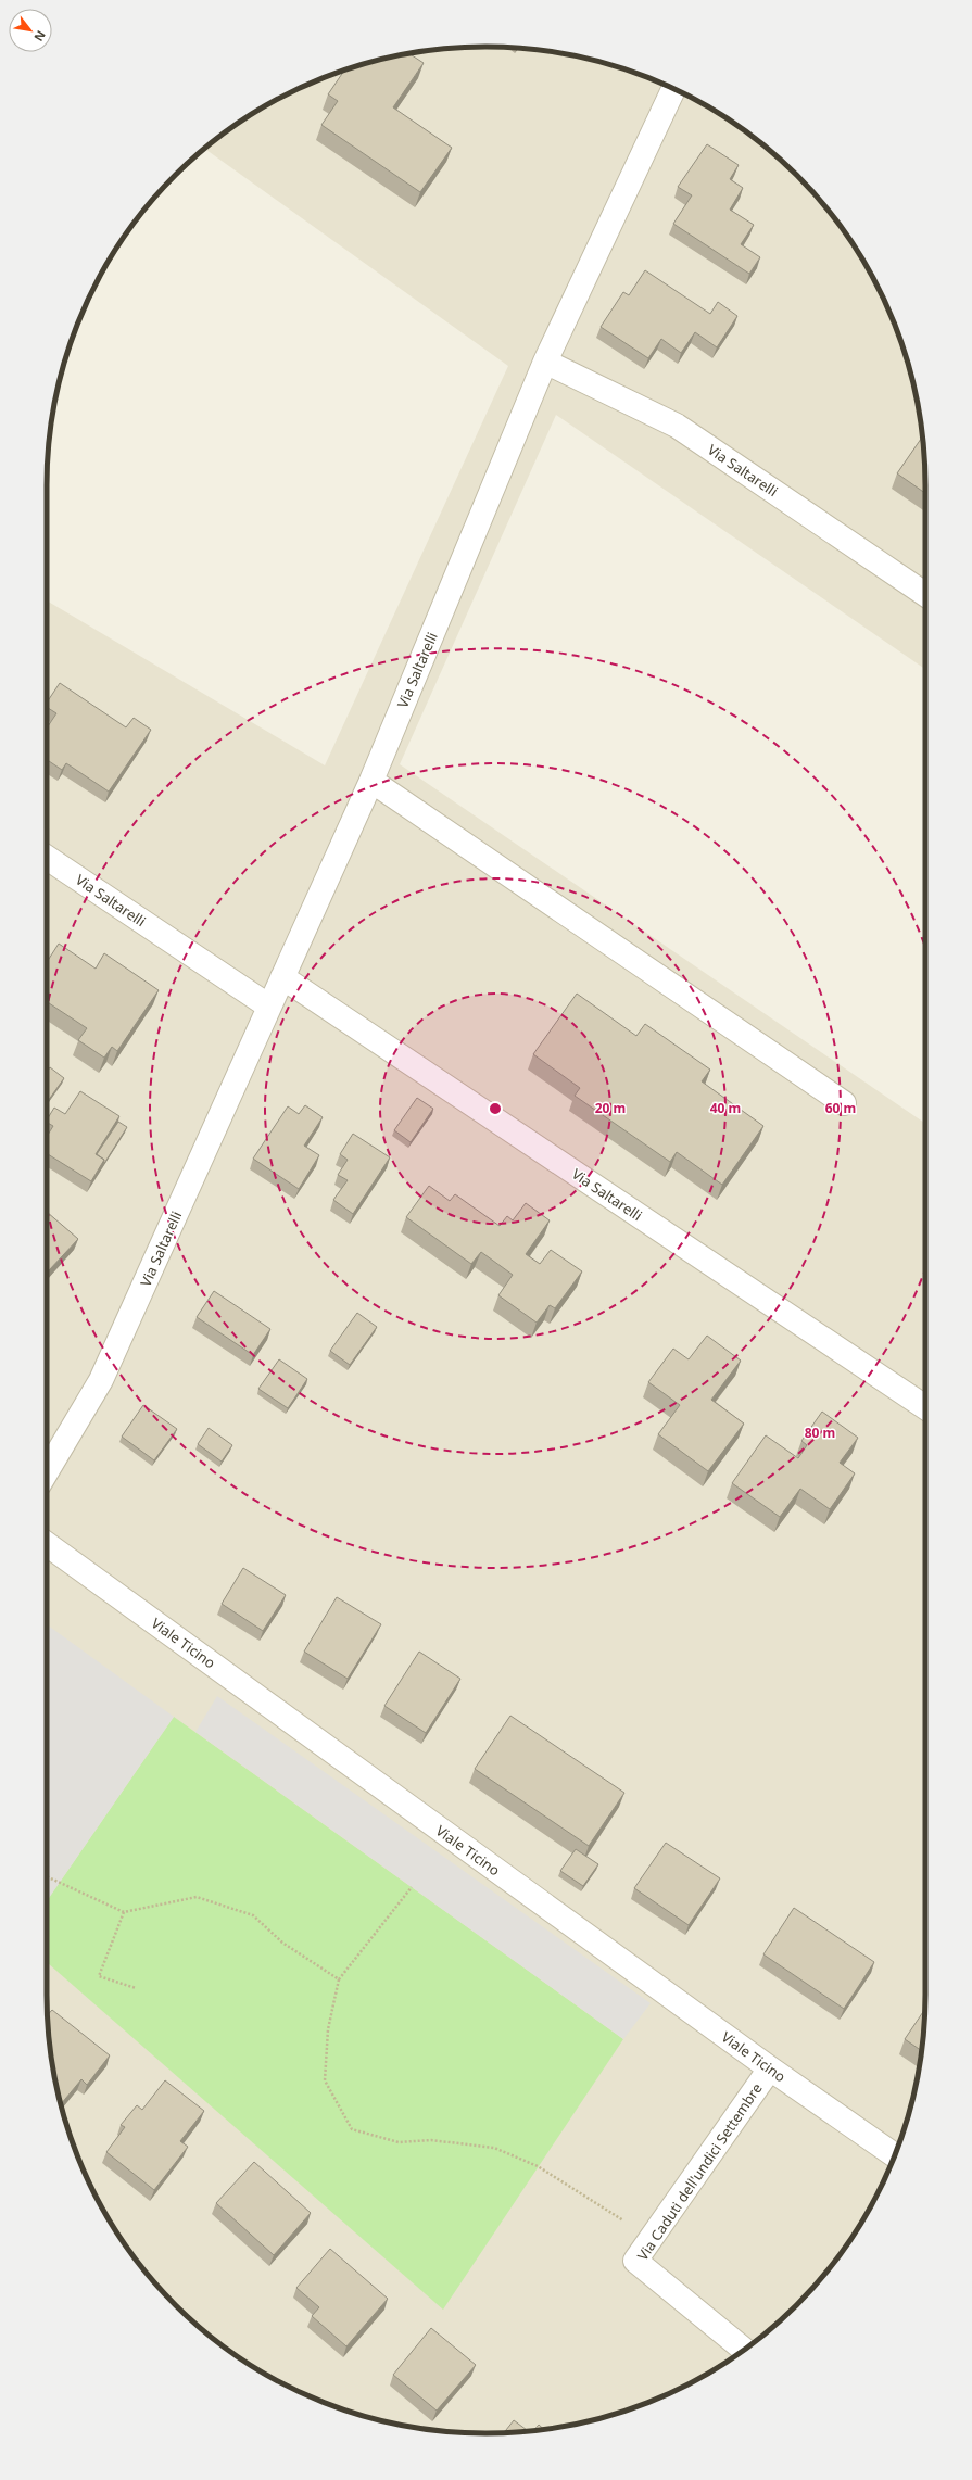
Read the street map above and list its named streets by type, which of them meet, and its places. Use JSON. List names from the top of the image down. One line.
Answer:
{"streets":{"street":["Via Saltarelli","Viale Ticino","Via Caduti dell'undici Settembre"]},"crossings":[["Viale Ticino","Via Caduti dell'undici Settembre"]],"north":"bottom right","rings":["20 m","40 m","60 m","80 m"]}
